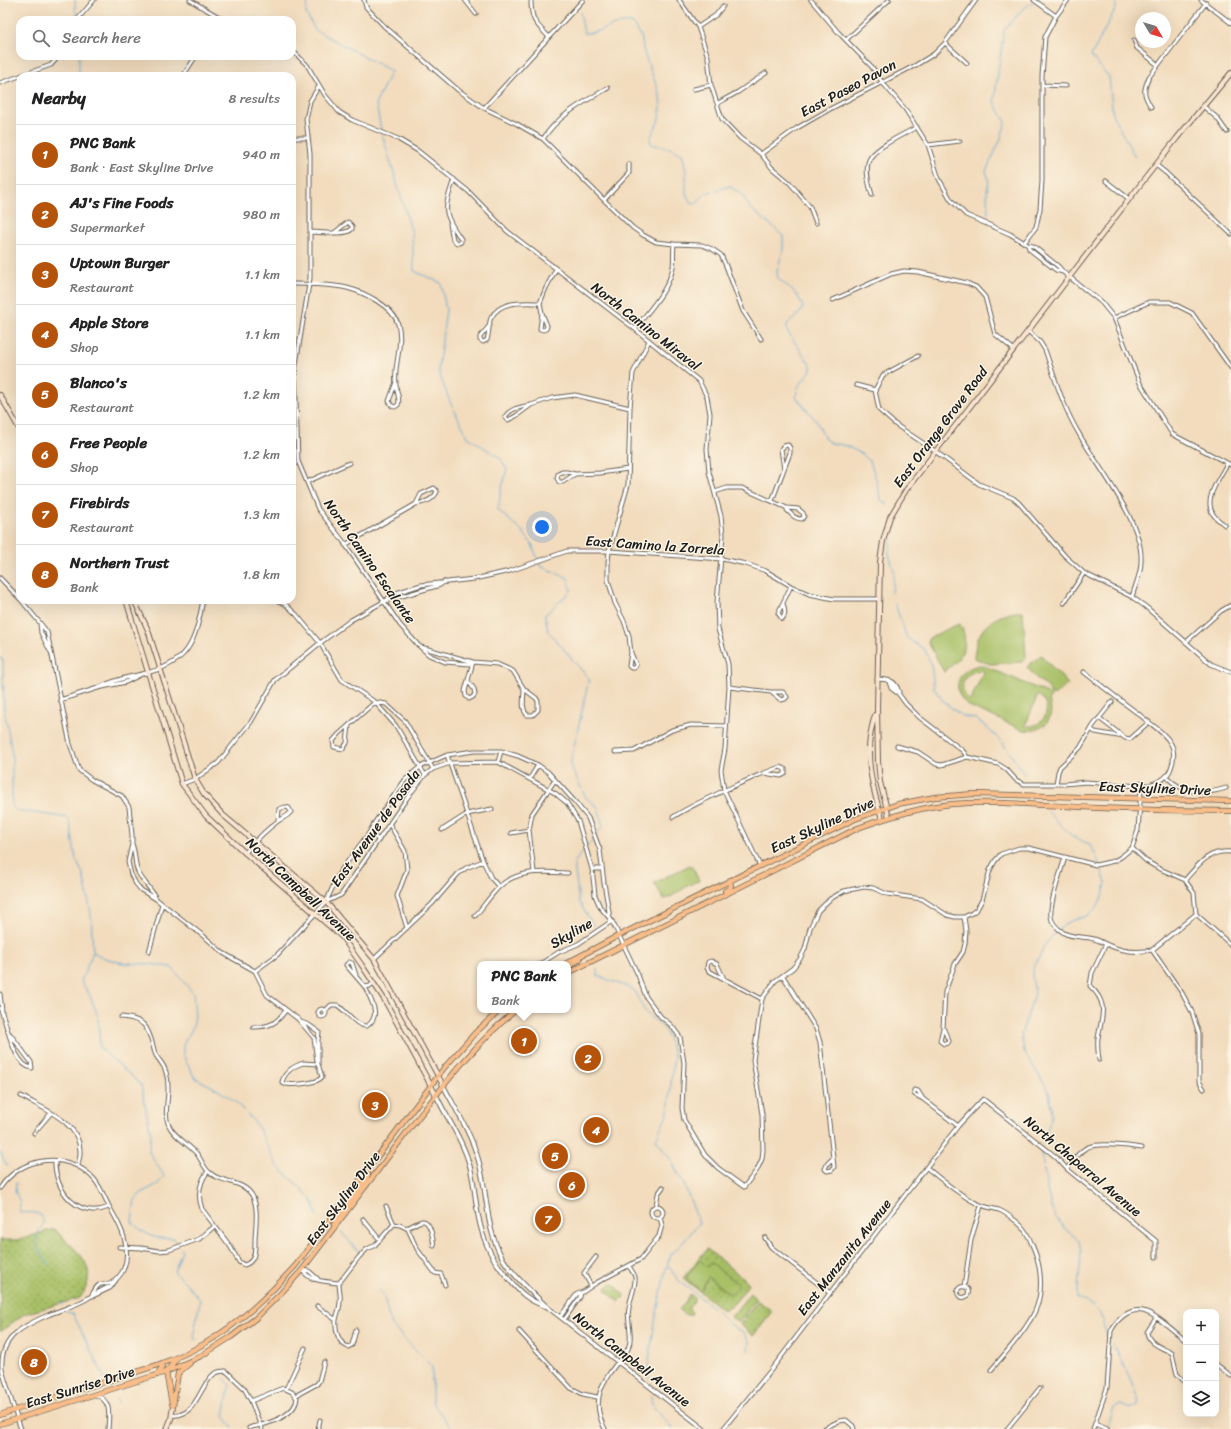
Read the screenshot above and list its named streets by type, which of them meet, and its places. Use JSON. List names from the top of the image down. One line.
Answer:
{"streets":{"main road":["East Orange Grove Road","East Skyline Drive","North Campbell Avenue","East Sunrise Drive"],"street":["East Paseo Pavon","North Camino Miraval","East Camino la Zorrela","North Camino Escalante","East Avenue de Posada","Skyline","North Chaparral Avenue","East Manzanita Avenue"]},"crossings":[["North Camino Miraval","East Camino la Zorrela"],["North Camino Miraval","North Camino Escalante"],["North Camino Miraval","East Skyline Drive"],["East Orange Grove Road","East Camino la Zorrela"],["East Orange Grove Road","East Skyline Drive"],["East Camino la Zorrela","North Camino Escalante"],["East Camino la Zorrela","North Campbell Avenue"],["East Skyline Drive","East Avenue de Posada"],["East Skyline Drive","North Campbell Avenue"],["East Skyline Drive","East Sunrise Drive"],["East Avenue de Posada","North Campbell Avenue"],["East Avenue de Posada","Skyline"],["North Chaparral Avenue","East Manzanita Avenue"]],"north":"bottom right","page":{"search":"Search here","heading":["Nearby","8 results"],"list":[{"mark":"1","name":"PNC Bank","note":"Bank · East Skyline Drive","value":"940 m"},{"mark":"2","name":"AJ's Fine Foods","note":"Supermarket","value":"980 m"},{"mark":"3","name":"Uptown Burger","note":"Restaurant","value":"1.1 km"},{"mark":"4","name":"Apple Store","note":"Shop","value":"1.1 km"},{"mark":"5","name":"Blanco's","note":"Restaurant","value":"1.2 km"},{"mark":"6","name":"Free People","note":"Shop","value":"1.2 km"},{"mark":"7","name":"Firebirds","note":"Restaurant","value":"1.3 km"},{"mark":"8","name":"Northern Trust","note":"Bank","value":"1.8 km"}],"popup":["PNC Bank","Bank"],"pins":["1","2","3","4","5","6","7","8"],"map_buttons":["+","−"]}}
